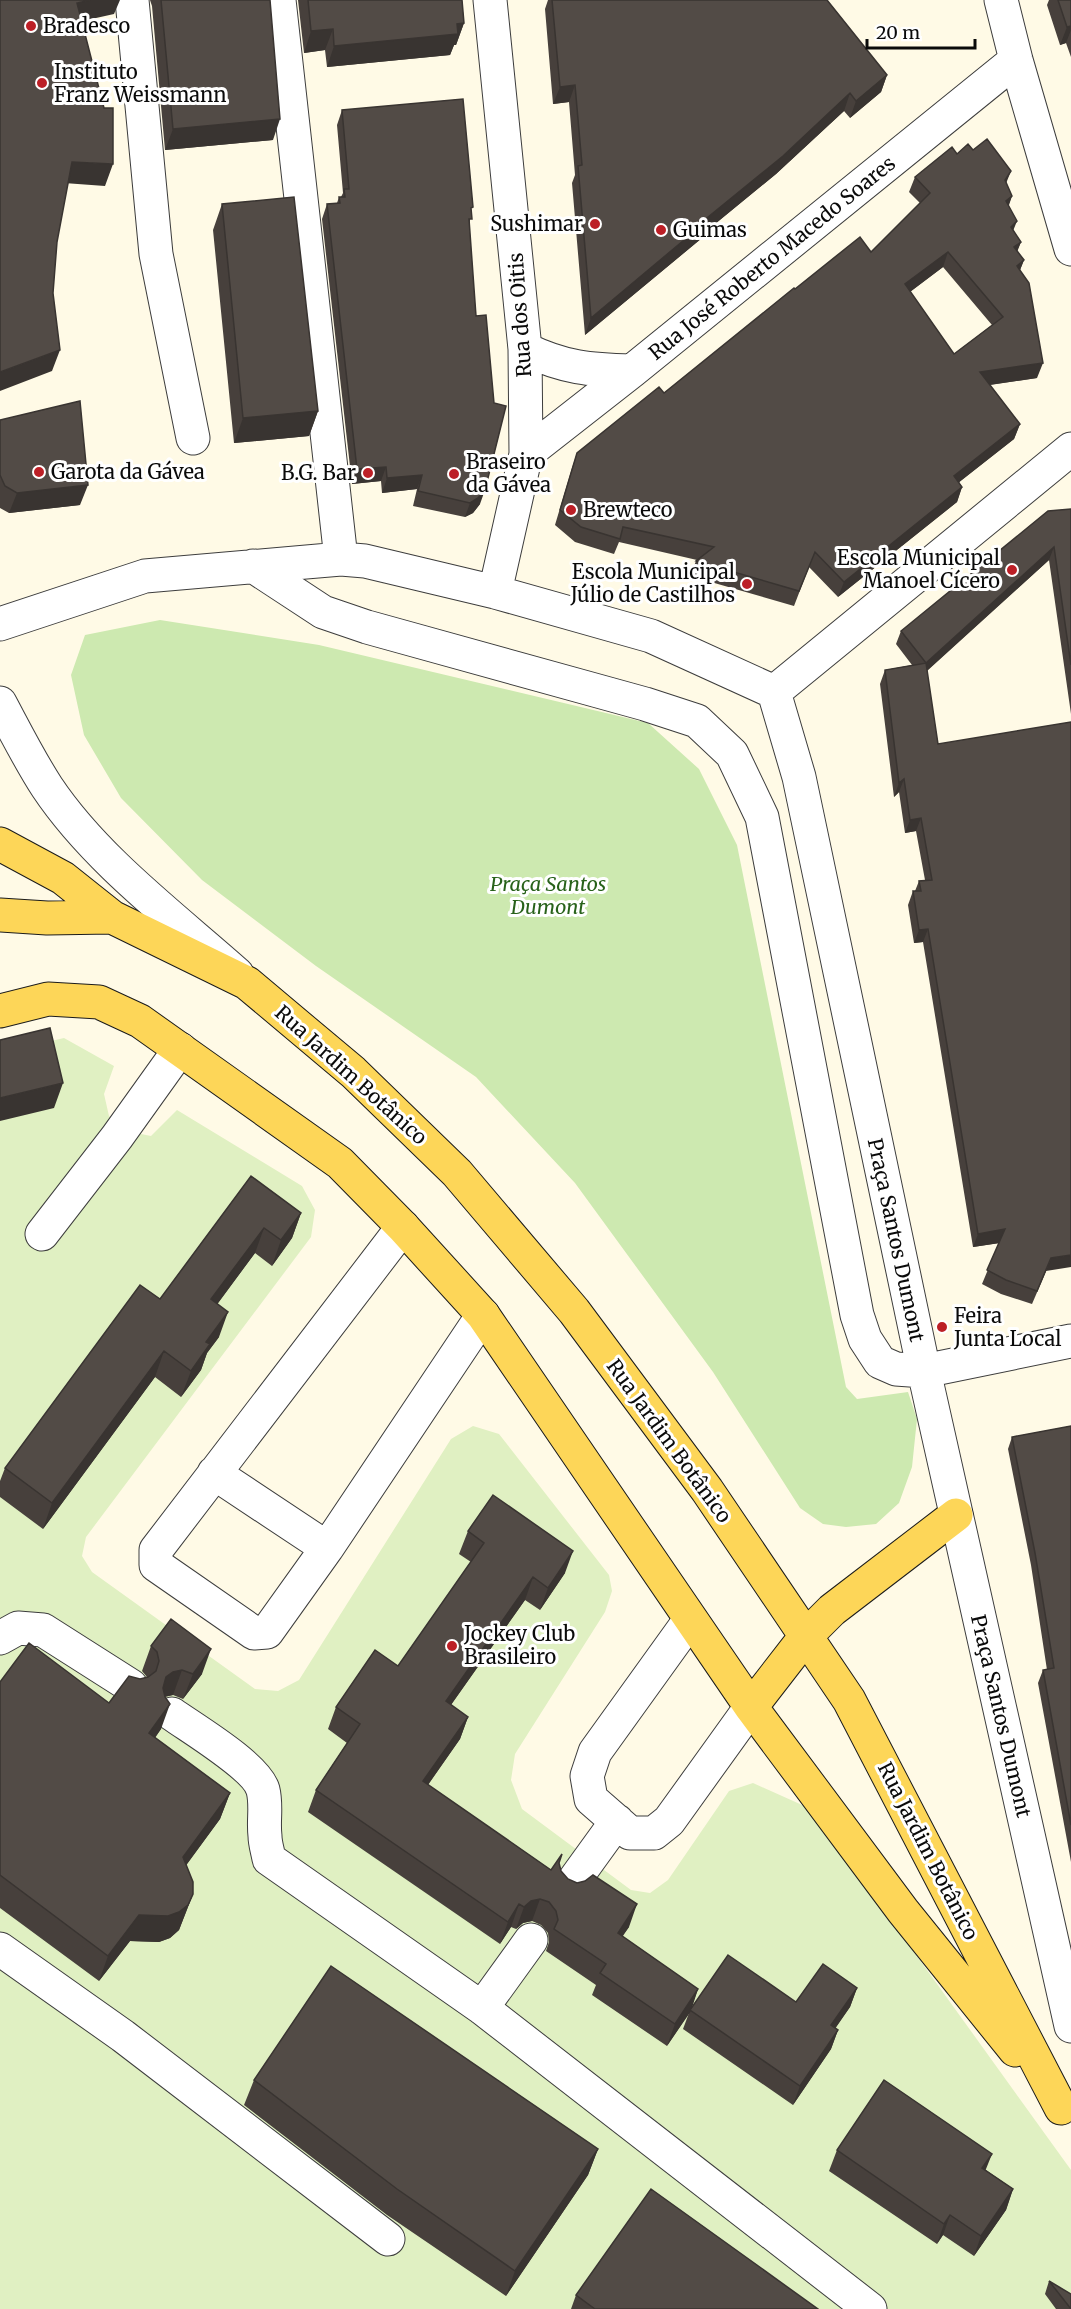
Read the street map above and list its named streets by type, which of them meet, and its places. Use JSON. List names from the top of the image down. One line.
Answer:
{"streets":{"main road":["Rua Jardim Botânico"],"street":["Rua José Roberto Macedo Soares","Rua dos Oitis","Praça Santos Dumont"]},"crossings":[["Rua José Roberto Macedo Soares","Rua dos Oitis"]],"parks":["Praça Santos Dumont"],"places":["Bradesco","Instituto Franz Weissmann","Sushimar","Guimas","Garota da Gávea","B.G. Bar","Braseiro da Gávea","Brewteco","Escola Municipal Manoel Cícero","Escola Municipal Júlio de Castilhos","Feira Junta Local","Jockey Club Brasileiro"],"scale_bar":"20 m"}
